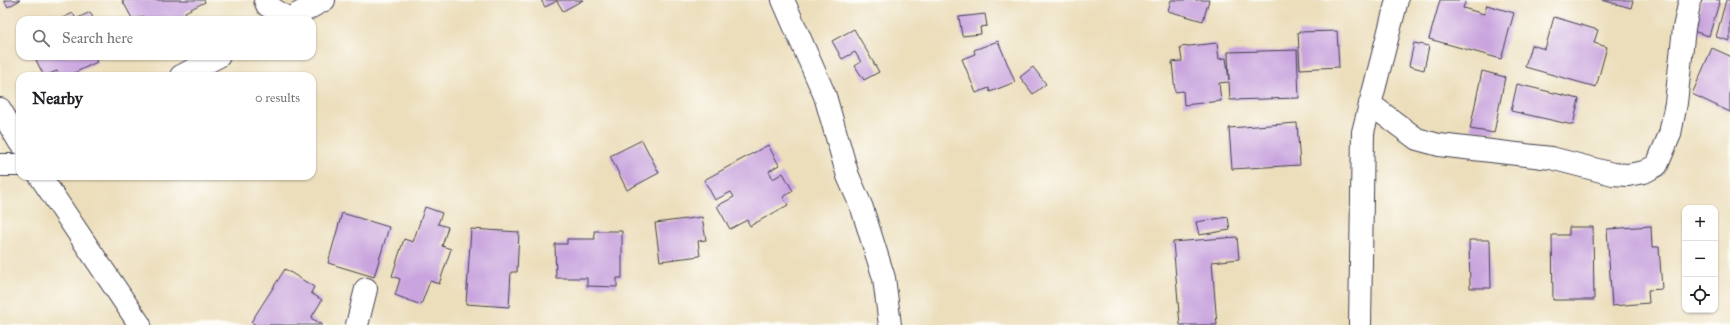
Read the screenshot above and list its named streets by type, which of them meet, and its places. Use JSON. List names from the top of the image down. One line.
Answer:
{"page":{"search":"Search here","heading":["Nearby","0 results"],"map_buttons":["+","−"]}}
